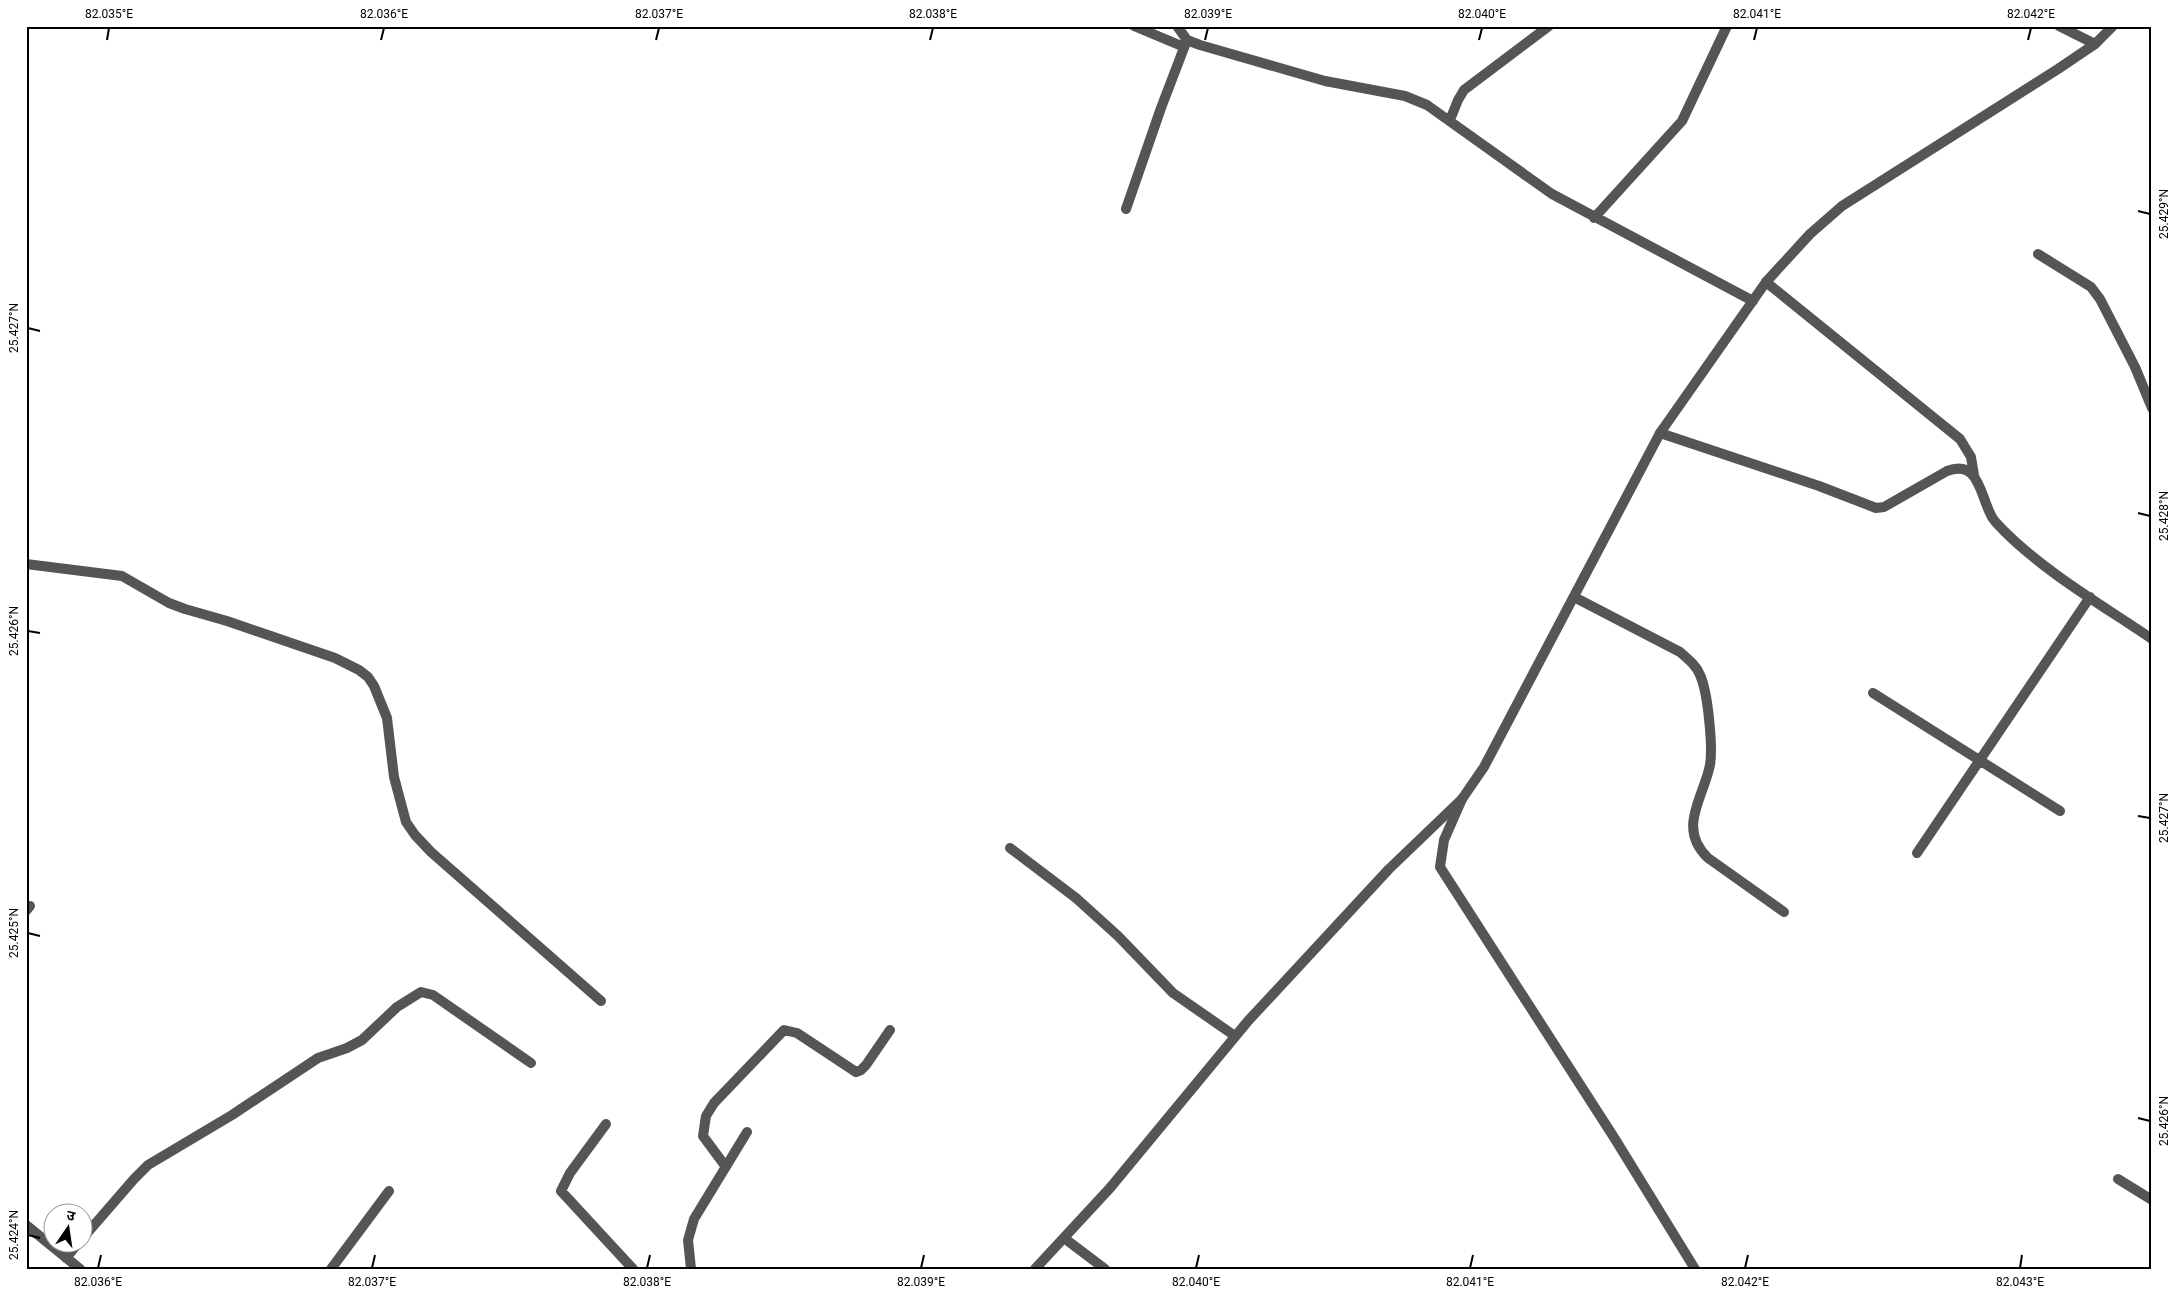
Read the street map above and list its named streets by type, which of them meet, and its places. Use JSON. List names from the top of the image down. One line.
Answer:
{"north":"top","coordinates":["82.035°E","82.036°E","82.037°E","82.038°E","82.039°E","82.040°E","82.041°E","82.042°E","25.429°N","25.427°N","25.428°N","25.426°N","25.425°N","25.424°N","82.043°E"]}
